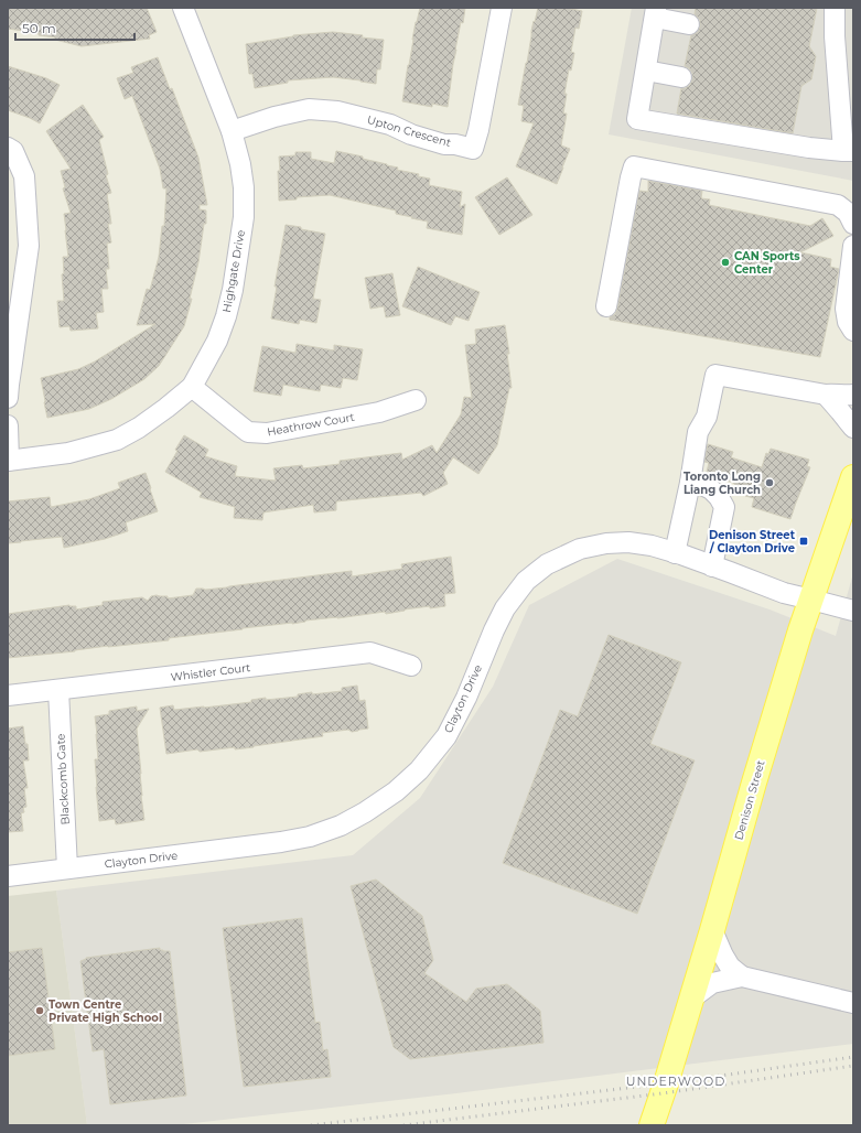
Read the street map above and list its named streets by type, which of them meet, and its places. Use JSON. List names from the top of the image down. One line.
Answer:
{"streets":{"main road":["Denison Street"],"street":["Upton Crescent","Highgate Drive","Heathrow Court","Whistler Court","Clayton Drive","Blackcomb Gate"]},"crossings":[["Upton Crescent","Highgate Drive"],["Highgate Drive","Heathrow Court"],["Whistler Court","Blackcomb Gate"],["Clayton Drive","Blackcomb Gate"],["Clayton Drive","Denison Street"]],"districts":["UNDERWOOD"],"places":{"other":["CAN Sports Center","Toronto Long Liang Church","Town Centre Private High School"],"transit":["Denison Street / Clayton Drive"]},"scale_bar":"50 m"}
